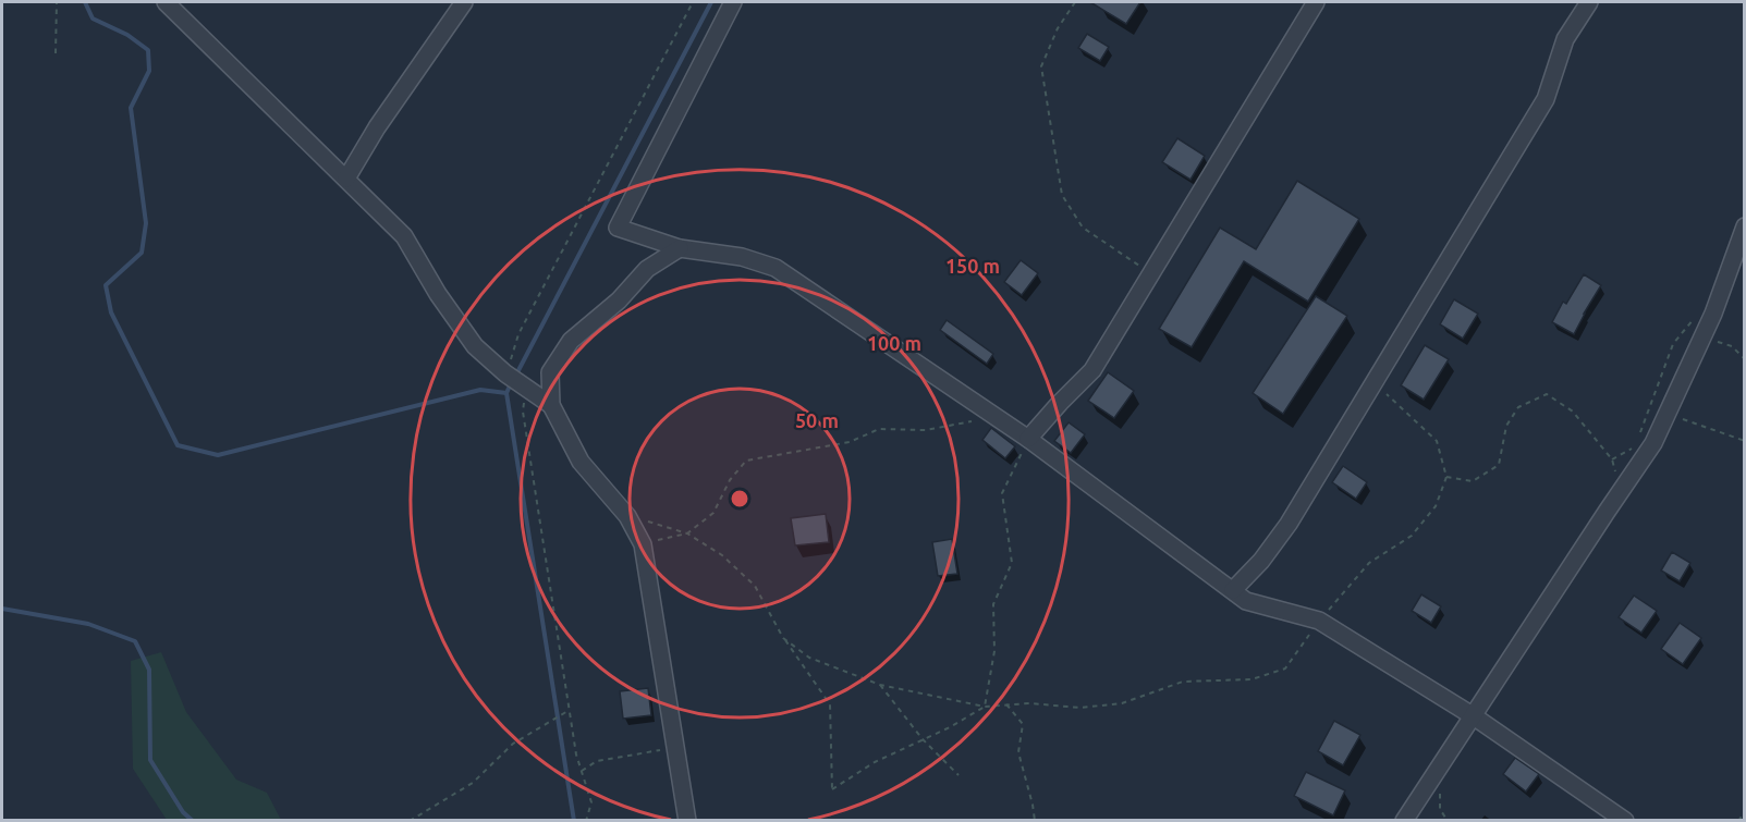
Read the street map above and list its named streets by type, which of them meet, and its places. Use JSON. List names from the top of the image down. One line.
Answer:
{"rings":["150 m","100 m","50 m"]}
